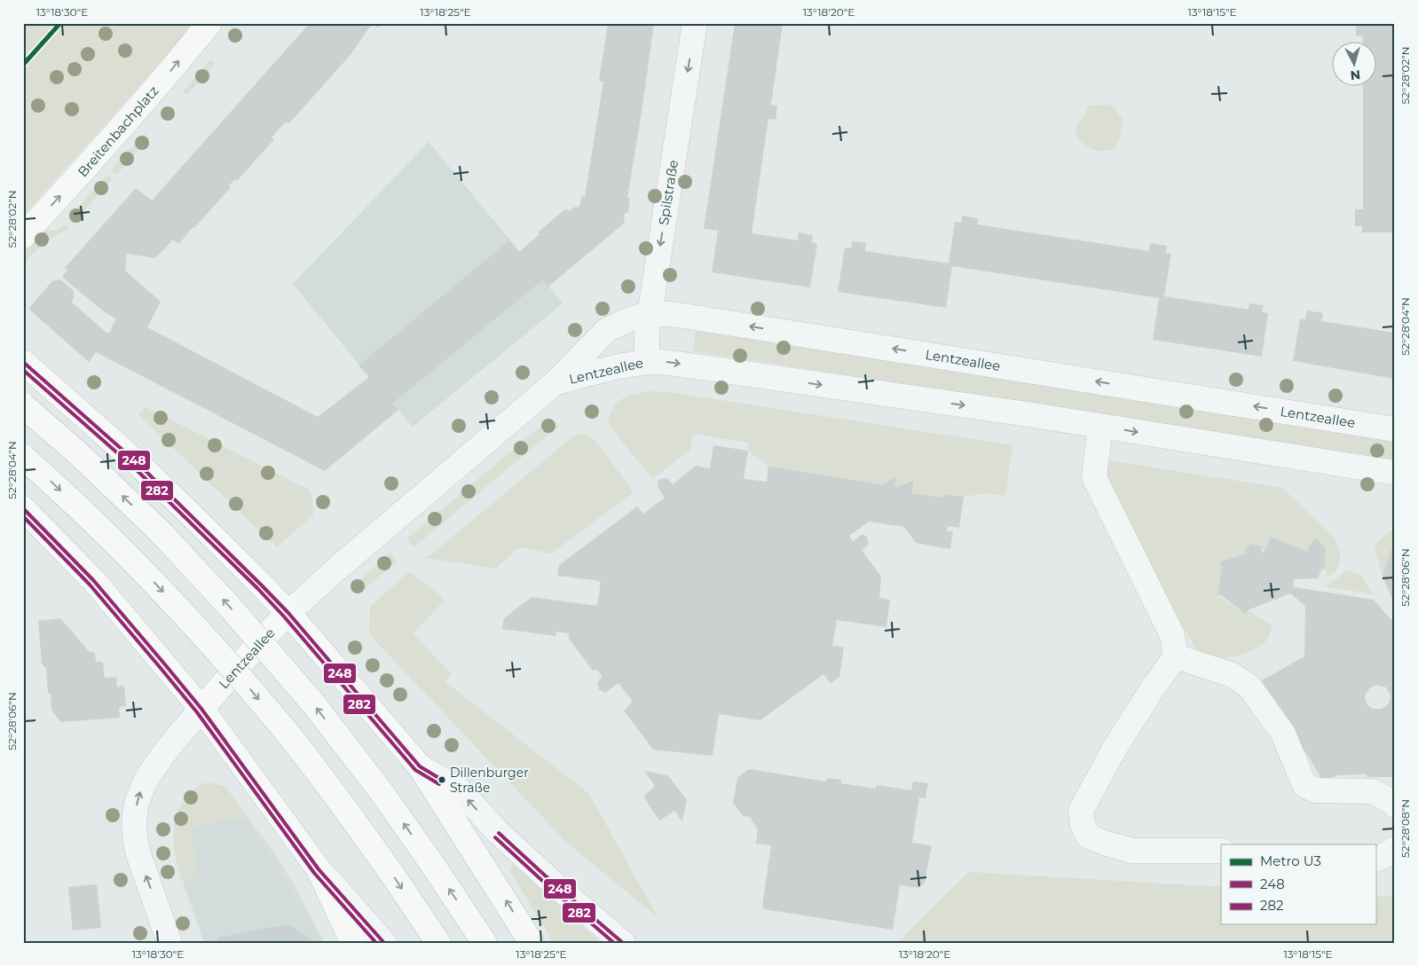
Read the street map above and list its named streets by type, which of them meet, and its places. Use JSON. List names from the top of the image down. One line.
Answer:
{"streets":{"main road":["Breitenbachplatz","Lentzeallee"],"street":["Spilstraße"]},"crossings":[["Spilstraße","Lentzeallee"]],"one_way":["Breitenbachplatz","Spilstraße"],"places":["Dillenburger Straße"],"lines":["metro line U3","transit line 248","transit line 282"],"legend":["Metro U3","248","282"],"north":"bottom","coordinates":["13°18'30\"E","13°18'25\"E","13°18'20\"E","13°18'15\"E","52°28'02\"N","52°28'04\"N","52°28'06\"N","52°28'08\"N"]}
